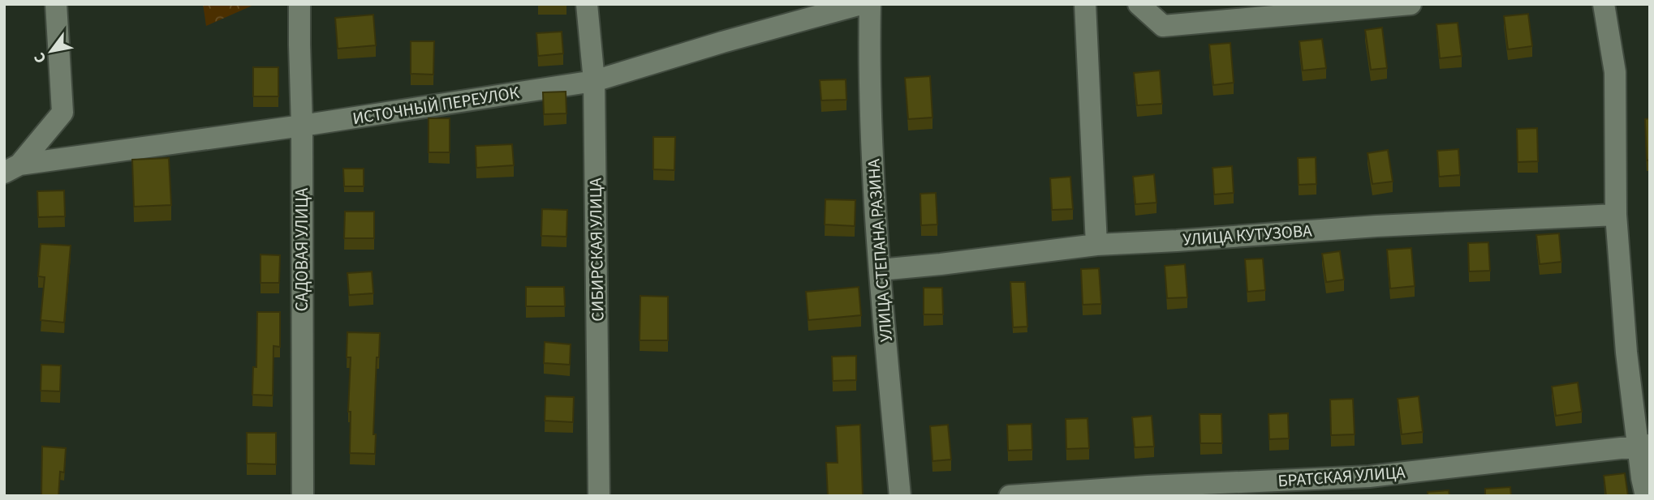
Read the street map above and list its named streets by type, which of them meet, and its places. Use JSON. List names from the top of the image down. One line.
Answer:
{"streets":{"street":["ИСТОЧНЫЙ ПЕРЕУЛОК","УЛИЦА КУТУЗОВА","САДОВАЯ УЛИЦА","СИБИРСКАЯ УЛИЦА","УЛИЦА СТЕПАНА РАЗИНА","БРАТСКАЯ УЛИЦА"]},"crossings":[["ИСТОЧНЫЙ ПЕРЕУЛОК","САДОВАЯ УЛИЦА"],["ИСТОЧНЫЙ ПЕРЕУЛОК","СИБИРСКАЯ УЛИЦА"],["УЛИЦА КУТУЗОВА","УЛИЦА СТЕПАНА РАЗИНА"]],"north":"bottom left"}
